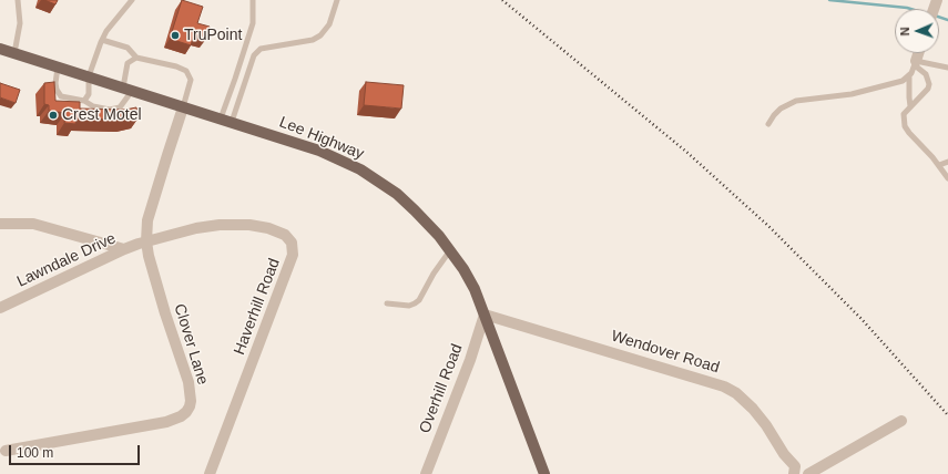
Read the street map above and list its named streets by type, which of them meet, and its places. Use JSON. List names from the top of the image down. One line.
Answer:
{"streets":{"main road":["Lee Highway"],"street":["Lawndale Drive","Haverhill Road","Clover Lane","Wendover Road","Overhill Road"]},"crossings":[["Lee Highway","Clover Lane"],["Lee Highway","Wendover Road"],["Lee Highway","Overhill Road"],["Lawndale Drive","Haverhill Road"],["Lawndale Drive","Clover Lane"],["Haverhill Road","Clover Lane"],["Wendover Road","Overhill Road"]],"places":["TruPoint","Crest Motel"],"scale_bar":"100 m","north":"left"}
